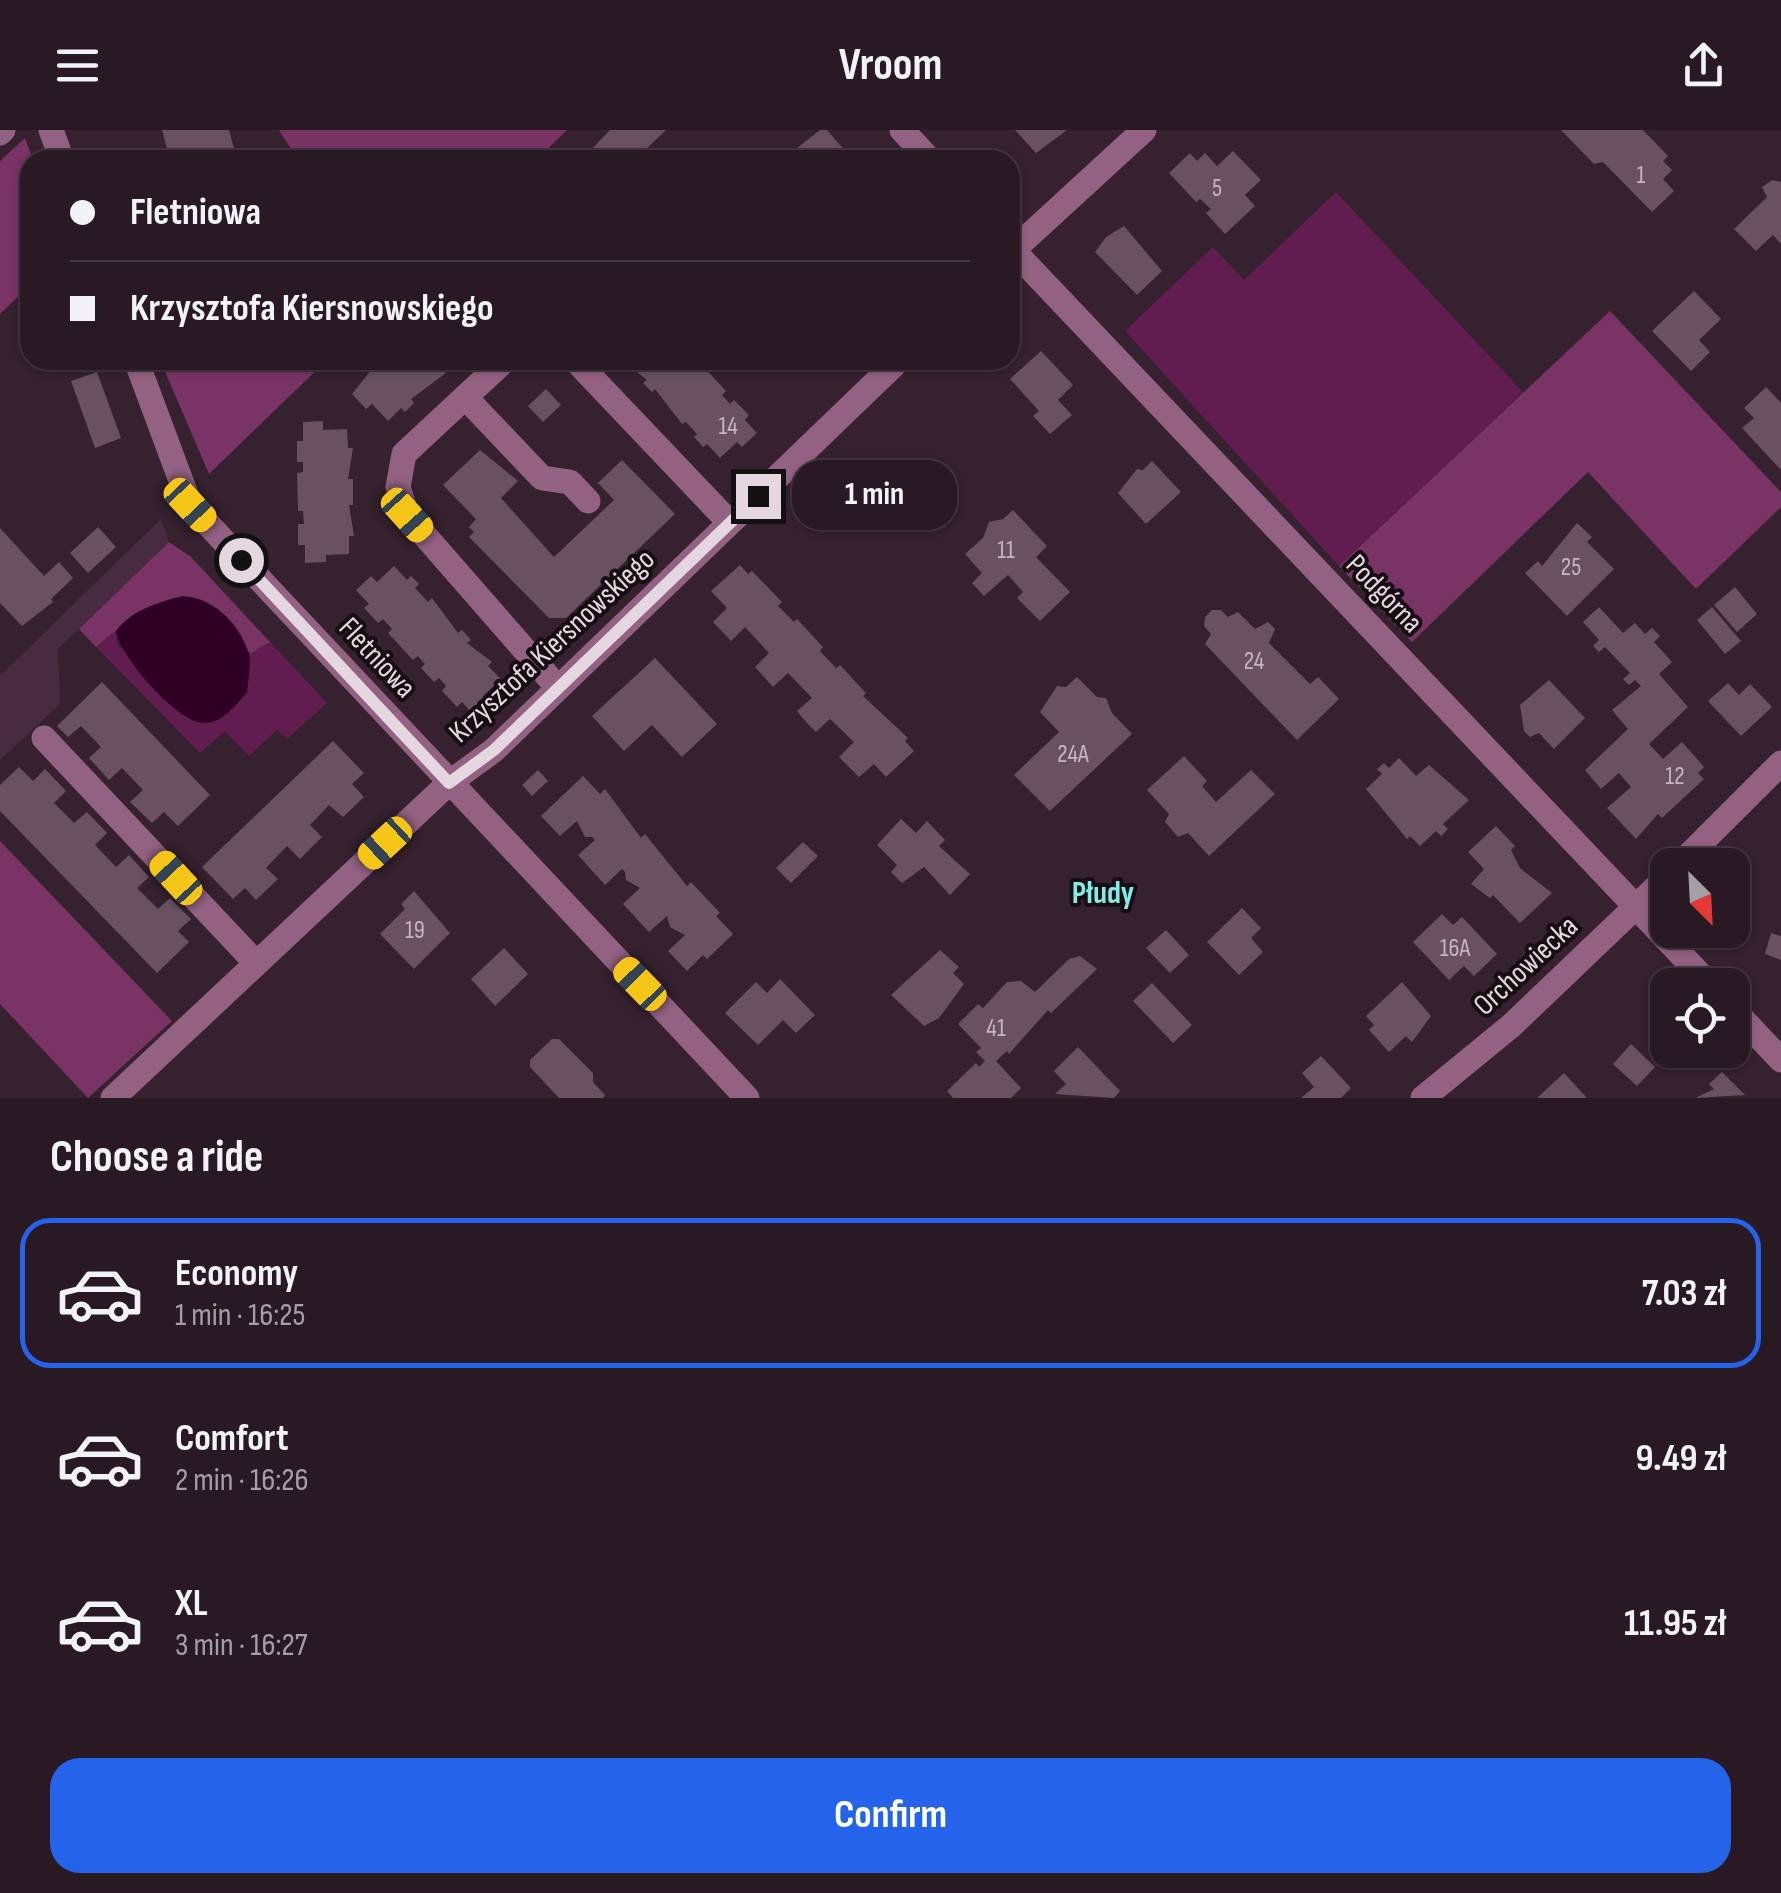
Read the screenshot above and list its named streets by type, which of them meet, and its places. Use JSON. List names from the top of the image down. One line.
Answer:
{"streets":{"street":["Podgórna","Krzysztofa Kiersnowskiego","Fletniowa","Orchowiecka"]},"crossings":[["Podgórna","Orchowiecka"],["Krzysztofa Kiersnowskiego","Fletniowa"]],"districts":["Płudy"],"house_numbers":["1","5","14","11","25","24","24A","12","19","16A","41"],"north":"bottom right","page":{"header":"Vroom","banner":["Fletniowa","Krzysztofa Kiersnowskiego"],"bubble":"1 min","heading":"Choose a ride","list":[{"name":"Economy","note":"1 min · 16:25","value":"7.03 zł"},{"name":"Comfort","note":"2 min · 16:26","value":"9.49 zł"},{"name":"XL","note":"3 min · 16:27","value":"11.95 zł"}],"buttons":"Confirm"}}
